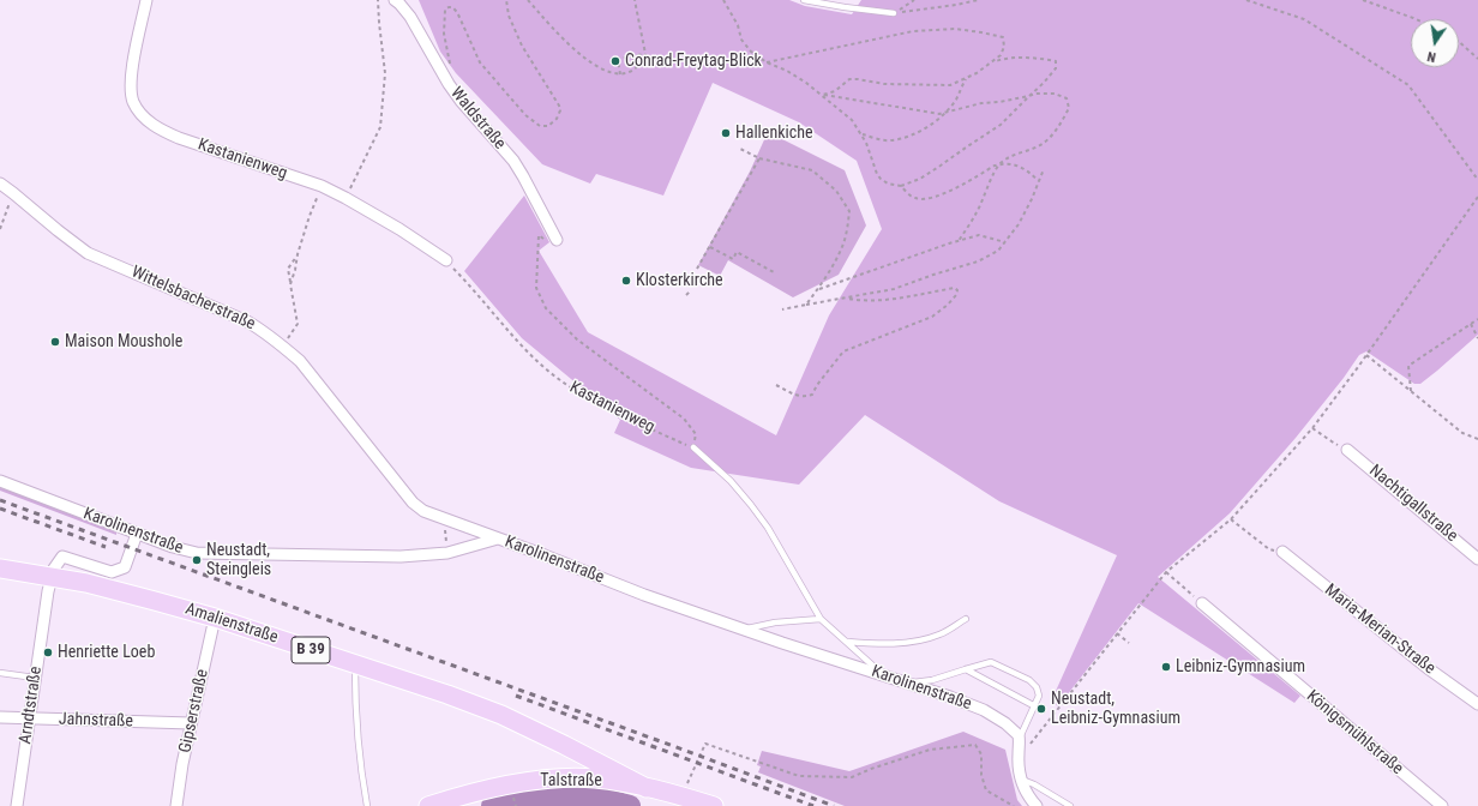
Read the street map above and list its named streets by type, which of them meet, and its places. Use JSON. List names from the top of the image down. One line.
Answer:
{"streets":{"main road":["Amalienstraße","B 39","Talstraße"],"street":["Waldstraße","Kastanienweg","Wittelsbacherstraße","Nachtigallstraße","Karolinenstraße","Maria-Merian-Straße","Arndtstraße","Gipserstraße","Jahnstraße","Königsmühlstraße"]},"crossings":[["Wittelsbacherstraße","Karolinenstraße"],["Karolinenstraße","Arndtstraße"],["Amalienstraße","Arndtstraße"],["Amalienstraße","Gipserstraße"],["Amalienstraße","Talstraße"],["Arndtstraße","Jahnstraße"],["Gipserstraße","Jahnstraße"]],"places":["Conrad-Freytag-Blick","Hallenkiche","Klosterkirche","Maison Moushole","Neustadt, Steingleis","Henriette Loeb","Leibniz-Gymnasium","Neustadt, Leibniz-Gymnasium"],"north":"bottom"}
